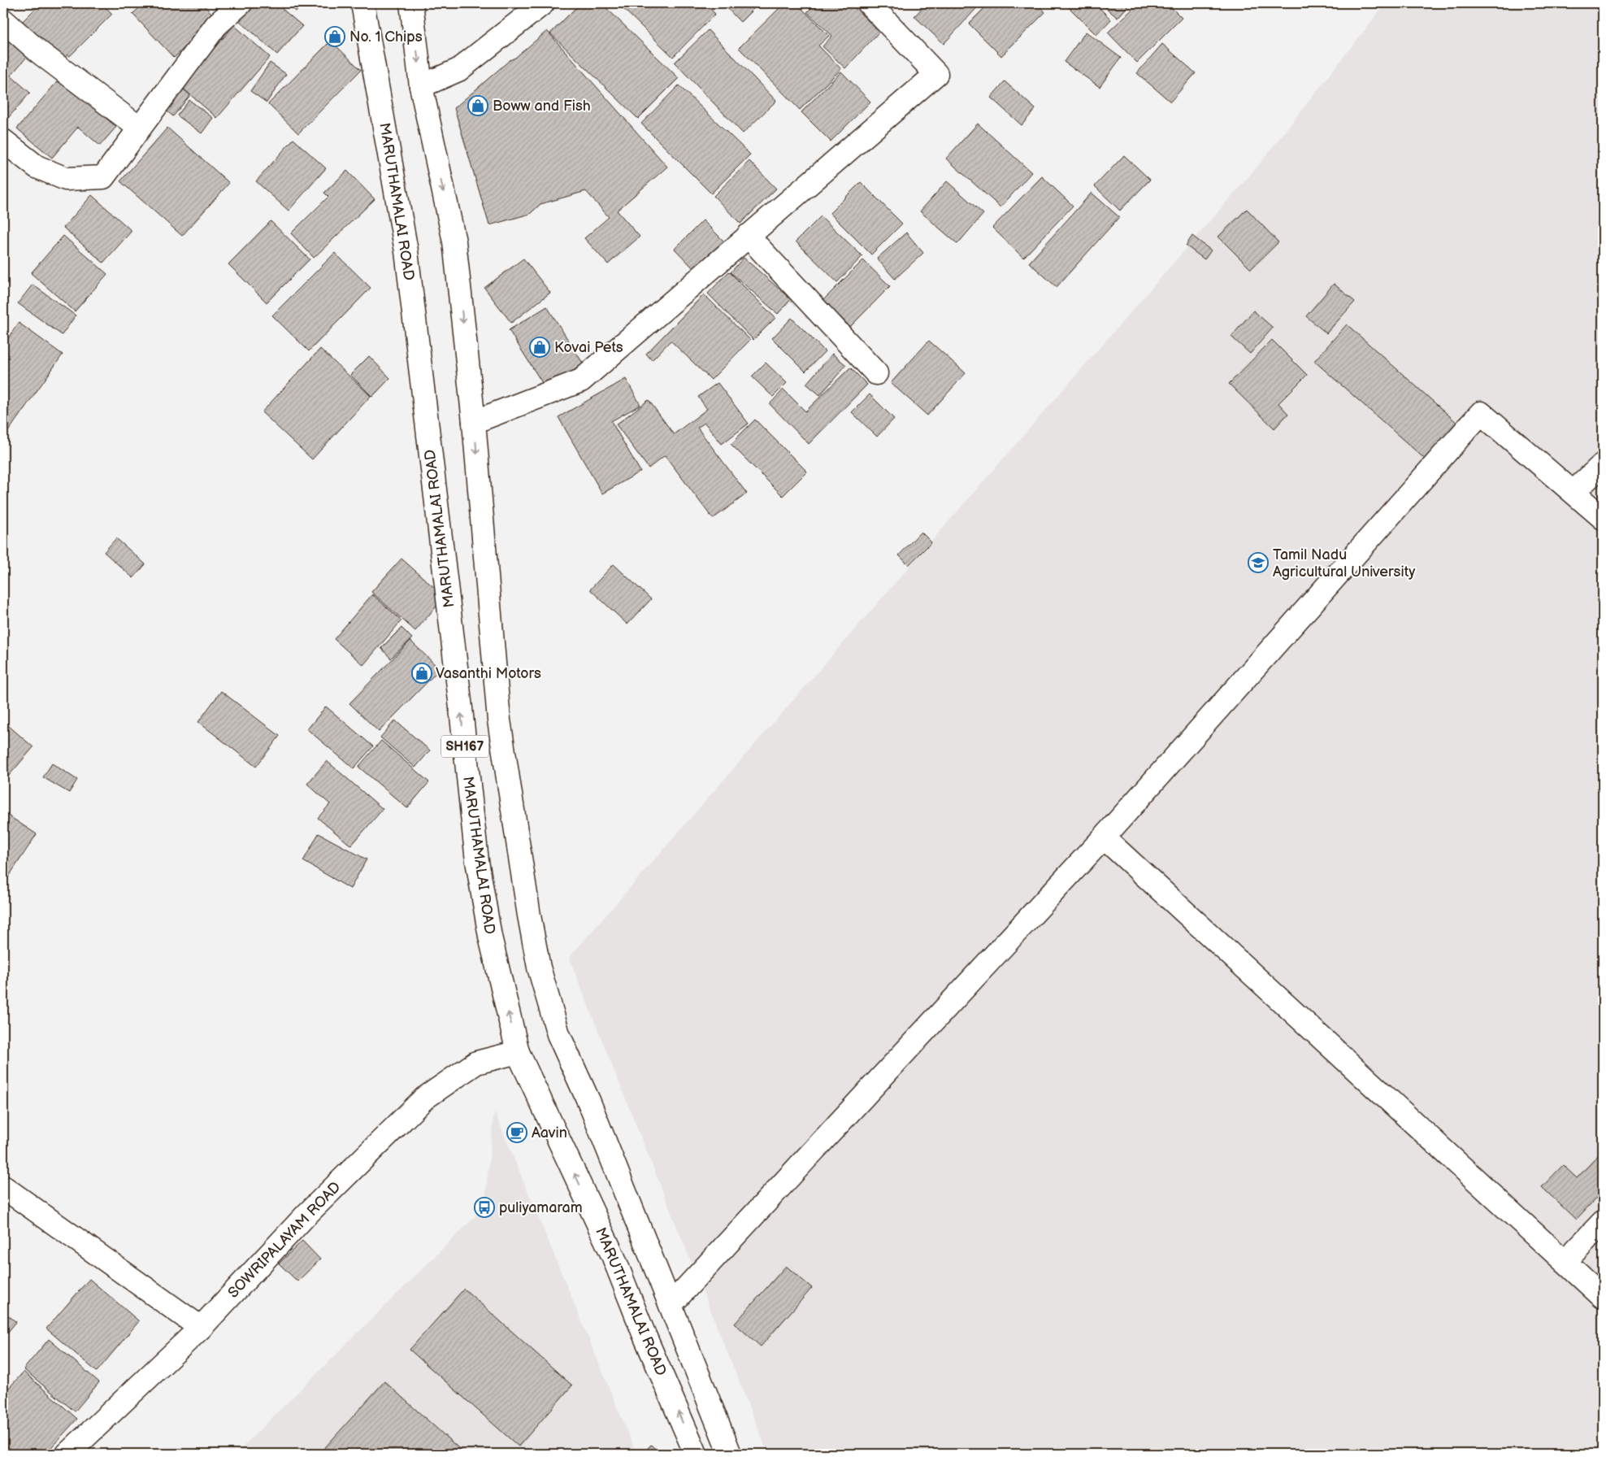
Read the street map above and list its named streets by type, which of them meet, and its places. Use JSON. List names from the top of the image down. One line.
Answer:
{"streets":{"street":["MARUTHAMALAI ROAD","SH167","SOWRIPALAYAM ROAD"]},"crossings":[["MARUTHAMALAI ROAD","SOWRIPALAYAM ROAD"]],"places":{"shop":["No. 1 Chips","Boww and Fish","Kovai Pets","Vasanthi Motors"],"school or university":["Tamil Nadu Agricultural University"],"cafe":["Aavin"],"bus stop":["puliyamaram"]}}
